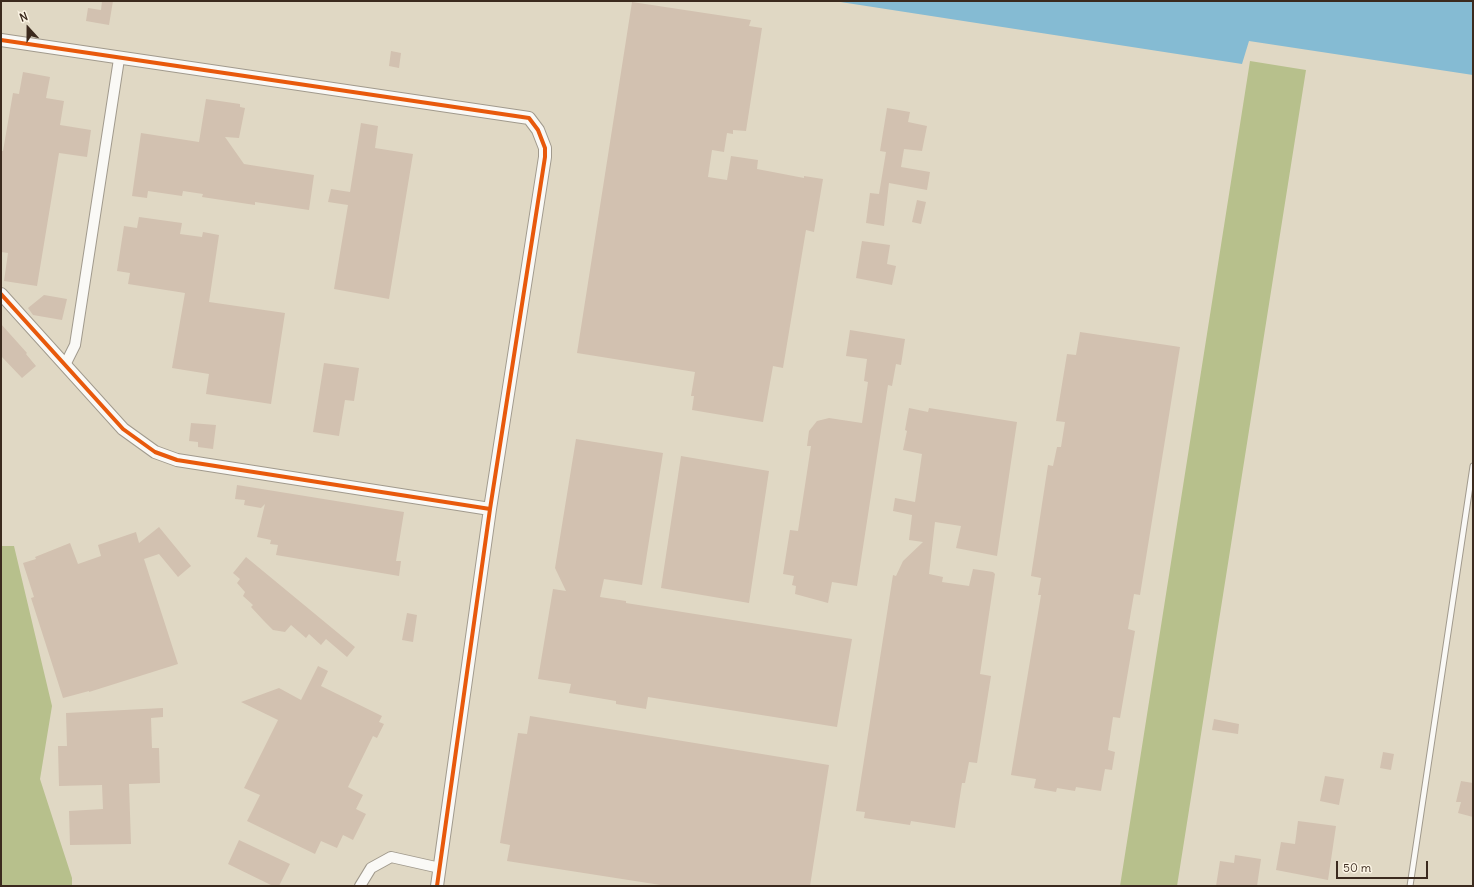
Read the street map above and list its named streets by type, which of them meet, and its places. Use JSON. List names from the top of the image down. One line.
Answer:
{"scale_bar":"50 m","north":"top"}
